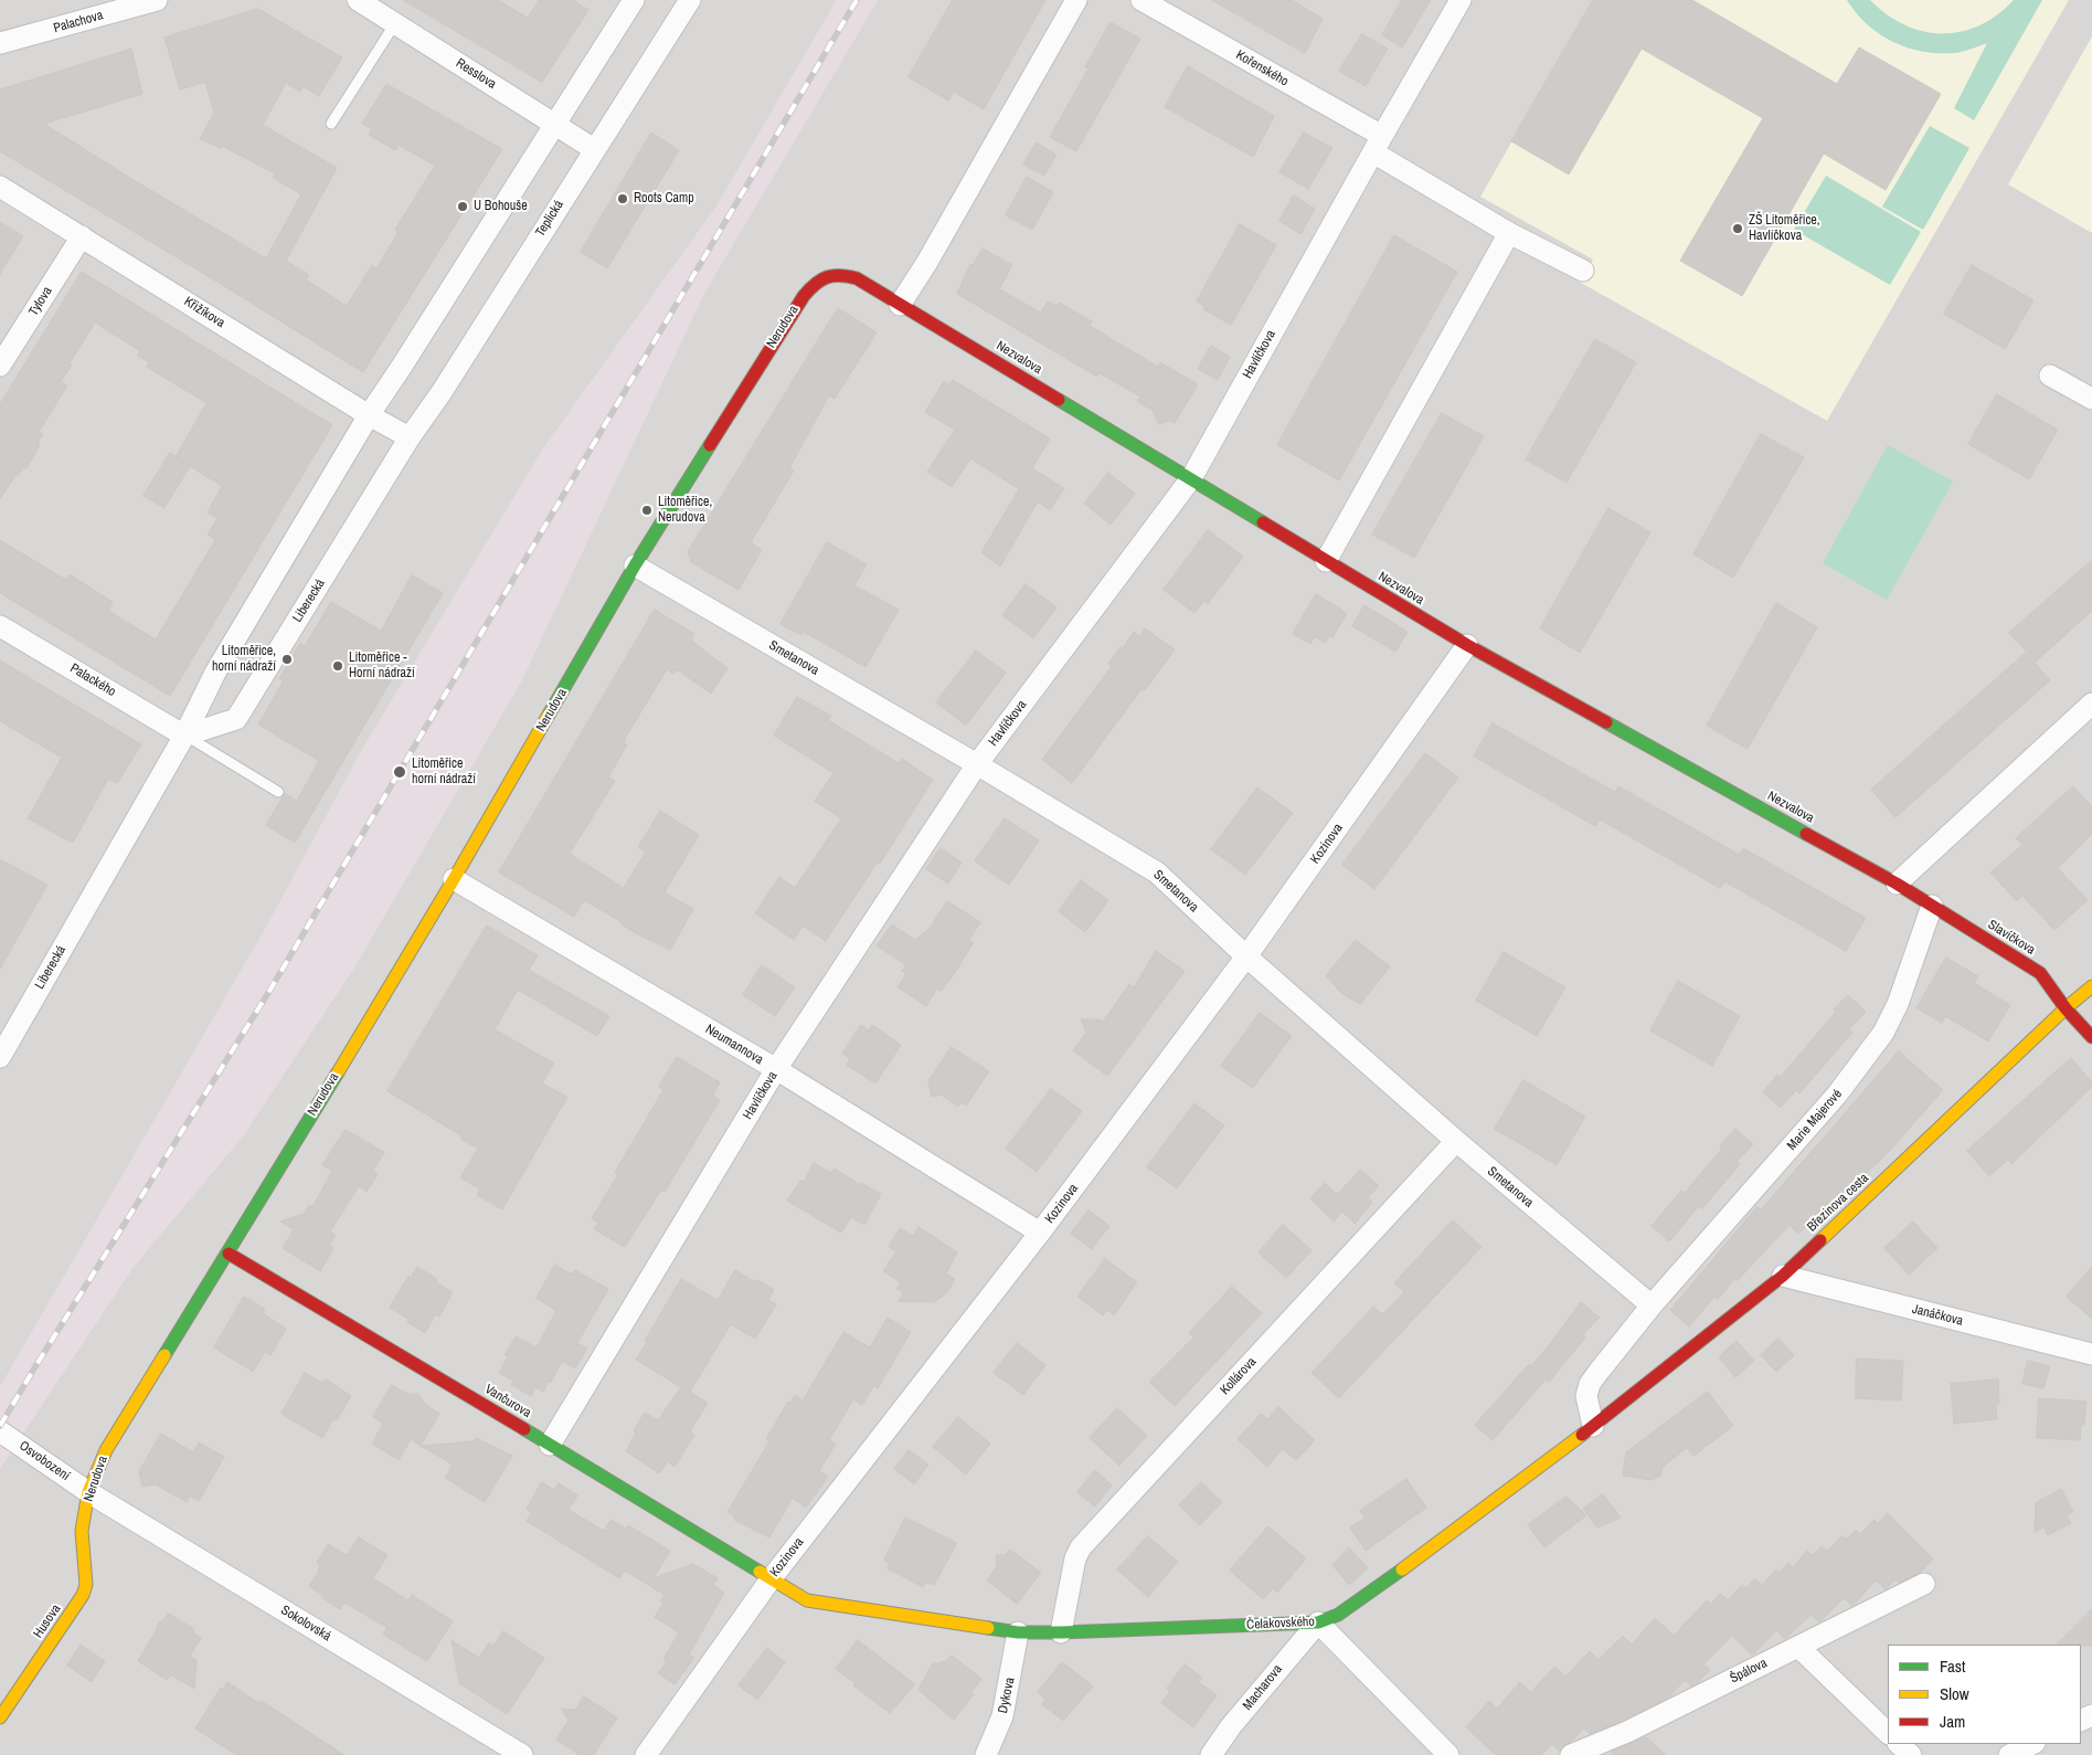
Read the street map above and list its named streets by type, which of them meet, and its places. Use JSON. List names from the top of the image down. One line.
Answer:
{"streets":{"street":["Palachova","Kořenského","Resslova","Teplická","Tylova","Křižíkova","Nerudova","Havlíčkova","Nezvalova","Liberecká","Smetanova","Palackého","Kozinova","Slavíčkova","Neumannova","Marie Majerové","Březinova cesta","Janáčkova","Kollárova","Vančurova","Osvobození","Husova","Sokolovská","Čelakovského","Špálova","Macharova","Dykova"]},"crossings":[["Kořenského","Havlíčkova"],["Resslova","Teplická"],["Teplická","Křižíkova"],["Teplická","Liberecká"],["Tylova","Křižíkova"],["Křižíkova","Liberecká"],["Nerudova","Nezvalova"],["Nerudova","Smetanova"],["Nerudova","Neumannova"],["Nerudova","Vančurova"],["Nerudova","Osvobození"],["Nerudova","Husova"],["Nerudova","Sokolovská"],["Havlíčkova","Nezvalova"],["Havlíčkova","Smetanova"],["Havlíčkova","Neumannova"],["Havlíčkova","Vančurova"],["Nezvalova","Kozinova"],["Nezvalova","Slavíčkova"],["Liberecká","Palackého"],["Smetanova","Kozinova"],["Smetanova","Marie Majerové"],["Smetanova","Kollárova"],["Kozinova","Neumannova"],["Kozinova","Vančurova"],["Kozinova","Čelakovského"],["Slavíčkova","Marie Majerové"],["Slavíčkova","Březinova cesta"],["Březinova cesta","Janáčkova"],["Březinova cesta","Čelakovského"],["Kollárova","Čelakovského"],["Vančurova","Čelakovského"],["Osvobození","Sokolovská"],["Čelakovského","Macharova"],["Čelakovského","Dykova"]],"places":["Roots Camp","U Bohouše","ZŠ Litoměřice, Havlíčkova","Litoměřice, Nerudova","Litoměřice, horní nádraží","Litoměřice - Horní nádraží","Litoměřice horní nádraží"],"legend":["Fast","Slow","Jam"]}
